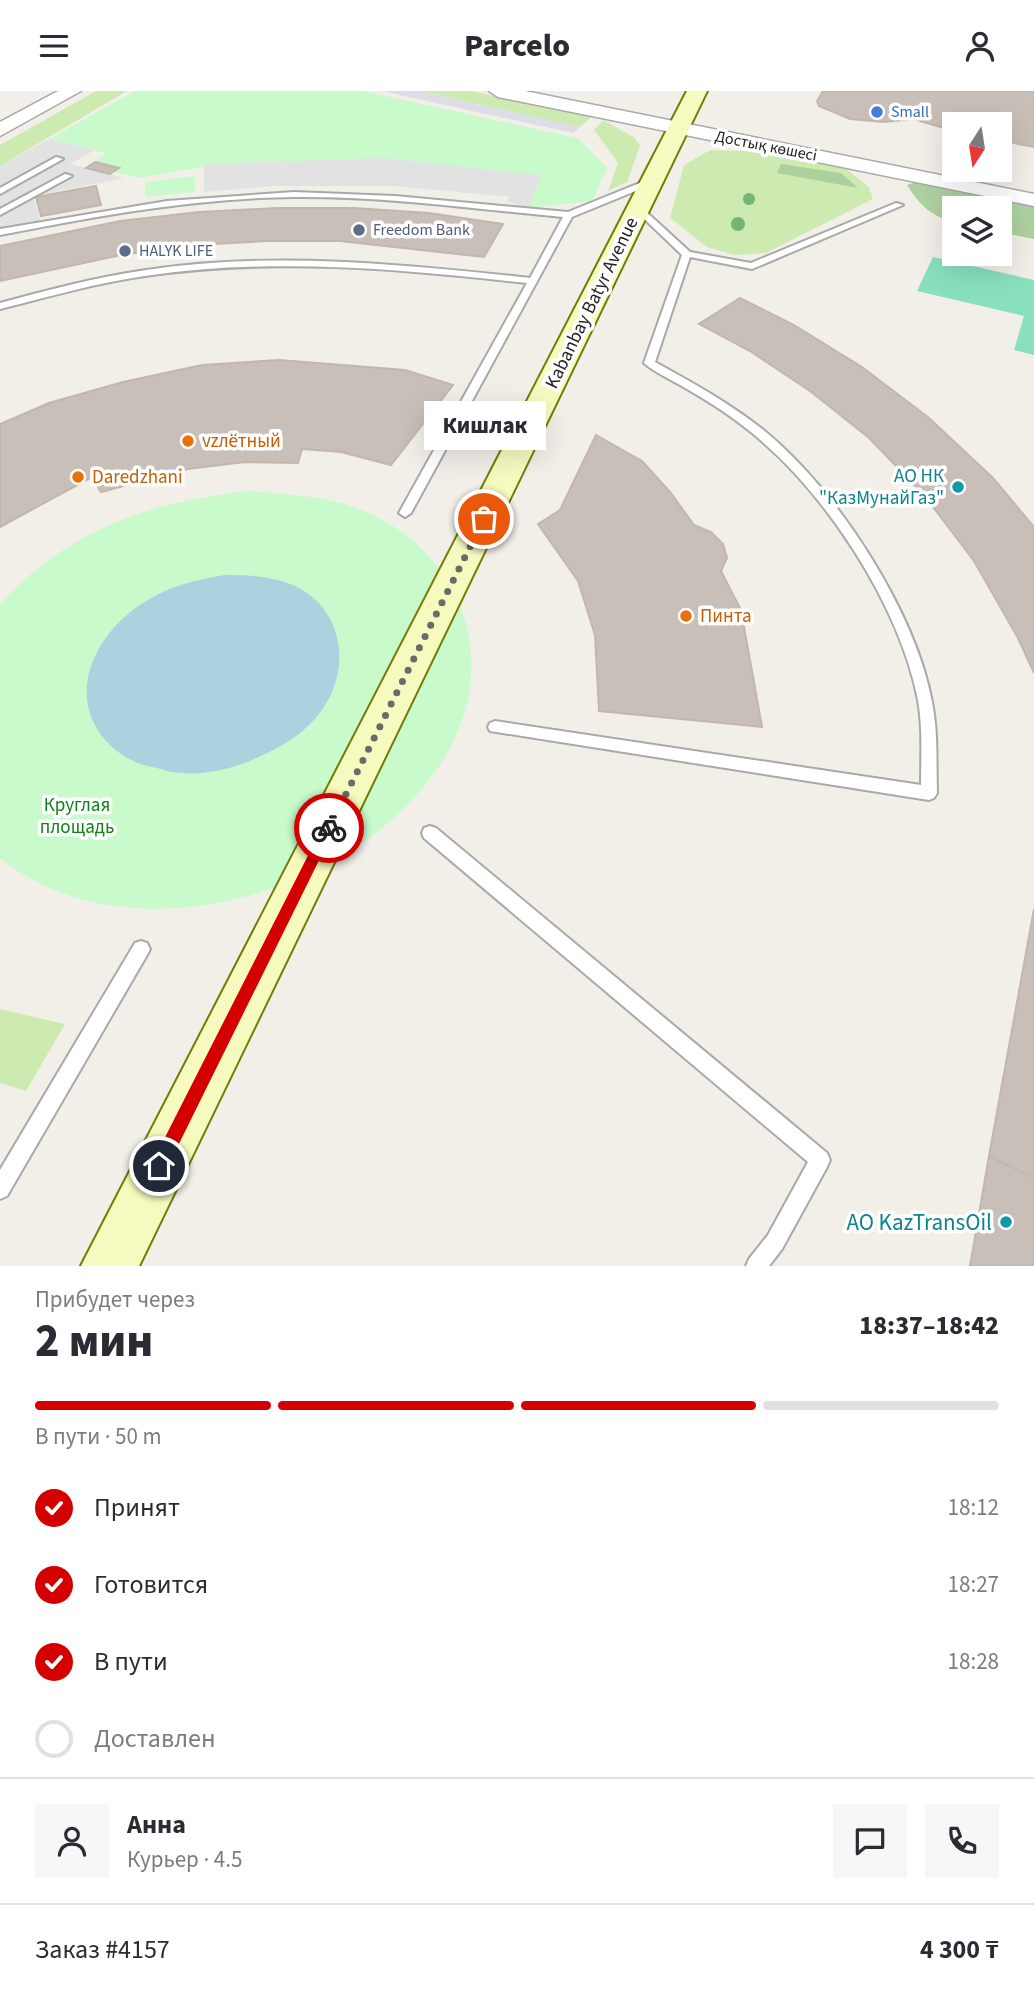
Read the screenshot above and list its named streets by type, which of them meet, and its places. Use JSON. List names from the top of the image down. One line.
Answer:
{"streets":{"main road":["Kabanbay Batyr Avenue"],"street":["Достық көшесі"]},"crossings":[["Достық көшесі","Kabanbay Batyr Avenue"]],"parks":["Круглая площадь"],"places":["Small","Freedom Bank","HALYK LIFE","vzлётный","Daredzhani","АО НК \"КазМунайГаз\"","Кишлак","Пинта","АО KazTransOil"],"north":"bottom","page":{"header":"Parcelo","bubble":"Кишлак","heading":["2 мин","Прибудет через","18:37–18:42"],"panel":["Анна","Курьер · 4.5","Заказ #4157","4 300 ₸"],"bar":"В пути · 50 m","list":[["Принят","18:12"],["Готовится","18:27"],["В пути","18:28"],"Доставлен"]}}
